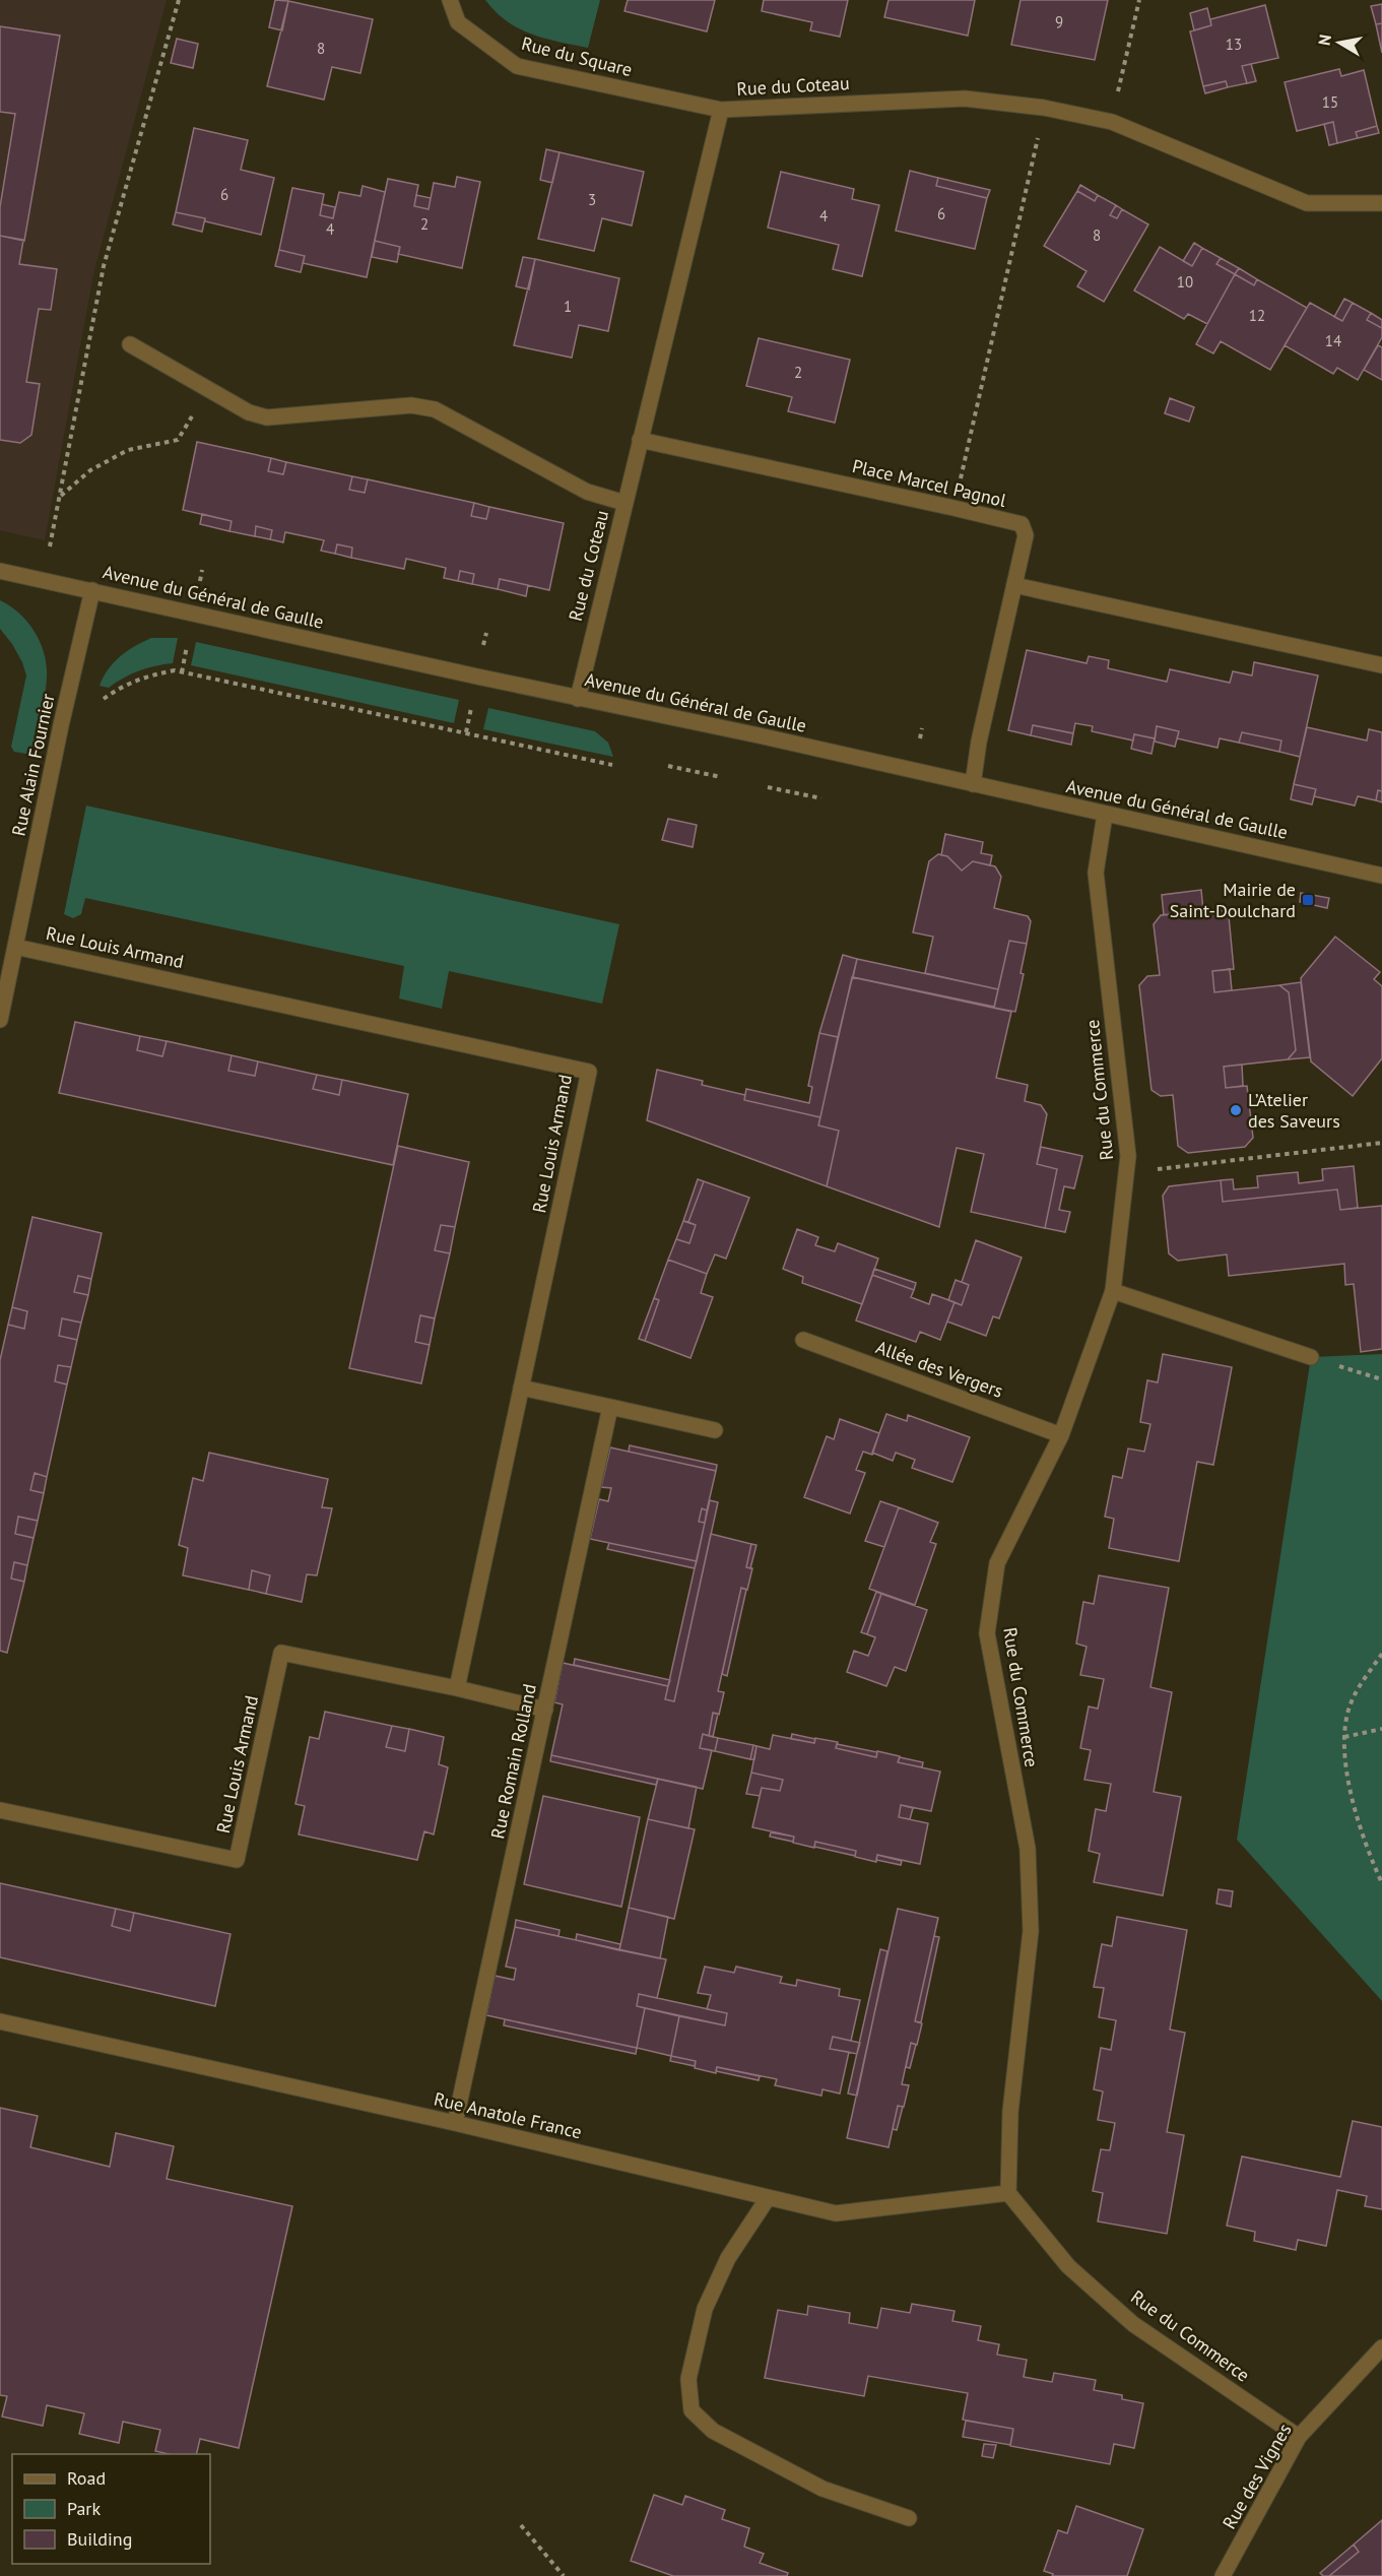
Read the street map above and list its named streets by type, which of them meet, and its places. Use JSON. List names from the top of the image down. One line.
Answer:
{"streets":{"street":["Rue du Square","Rue du Coteau","Place Marcel Pagnol","Avenue du Général de Gaulle","Rue Alain Fournier","Rue Louis Armand","Rue du Commerce","Allée des Vergers","Rue Romain Rolland","Rue Anatole France","Rue des Vignes"]},"crossings":[["Rue du Square","Rue du Coteau"],["Rue du Coteau","Place Marcel Pagnol"],["Rue du Coteau","Avenue du Général de Gaulle"],["Place Marcel Pagnol","Avenue du Général de Gaulle"],["Avenue du Général de Gaulle","Rue Alain Fournier"],["Avenue du Général de Gaulle","Rue du Commerce"],["Rue Alain Fournier","Rue Louis Armand"],["Rue Louis Armand","Rue Romain Rolland"],["Rue du Commerce","Allée des Vergers"],["Rue du Commerce","Rue Anatole France"],["Rue du Commerce","Rue des Vignes"],["Rue Romain Rolland","Rue Anatole France"]],"places":{"transit":["Mairie de Saint-Doulchard"],"other":["L’Atelier des Saveurs"]},"house_numbers":["9","13","8","15","6","3","6","4","2","4","8","10","1","12","14","2"],"legend":["Road","Park","Building"],"north":"left"}
